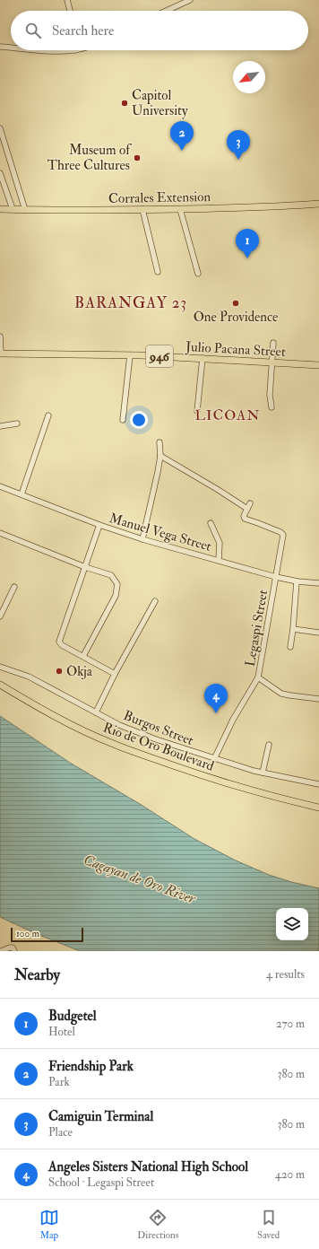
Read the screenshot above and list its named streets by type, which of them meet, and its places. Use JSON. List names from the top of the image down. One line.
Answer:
{"streets":{"main road":["Corrales Extension","Julio Pacana Street","946","Rio de Oro Boulevard"],"street":["Manuel Vega Street","Legaspi Street","Burgos Street"]},"crossings":[["Manuel Vega Street","Legaspi Street"],["Legaspi Street","Burgos Street"]],"districts":["BARANGAY 23","LICOAN"],"water":["Cagayan de Oro River"],"places":["Capitol University","Museum of Three Cultures","One Providence","Okja"],"scale_bar":"100 m","north":"bottom left","page":{"search":"Search here","pins":["2","3","1","4"],"scale":"100 m","heading":["Nearby","4 results"],"list":[{"mark":"1","name":"Budgetel","note":"Hotel","value":"270 m"},{"mark":"2","name":"Friendship Park","note":"Park","value":"380 m"},{"mark":"3","name":"Camiguin Terminal","note":"Place","value":"380 m"},{"mark":"4","name":"Angeles Sisters National High School","note":"School · Legaspi Street","value":"420 m"}],"nav":["Map","Directions","Saved"]}}
